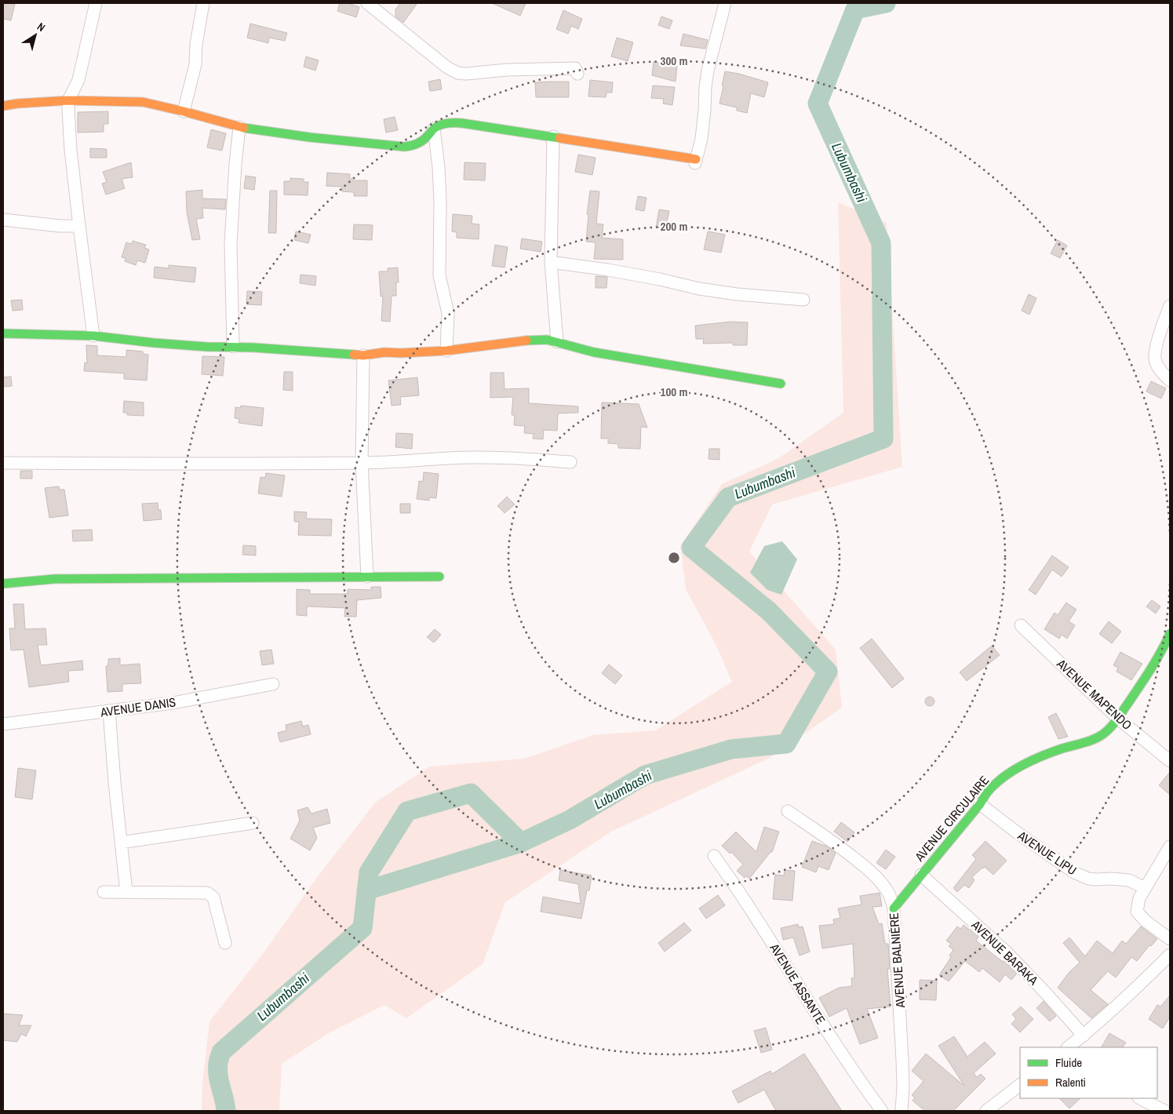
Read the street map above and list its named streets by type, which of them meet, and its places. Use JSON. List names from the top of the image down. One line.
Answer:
{"streets":{"street":["AVENUE MAPENDO","AVENUE DANIS","AVENUE CIRCULAIRE","AVENUE LIPU","AVENUE BARAKA","AVENUE BALNIÈRE","AVENUE ASSANTE"]},"crossings":[["AVENUE MAPENDO","AVENUE CIRCULAIRE"],["AVENUE CIRCULAIRE","AVENUE LIPU"],["AVENUE CIRCULAIRE","AVENUE BARAKA"],["AVENUE CIRCULAIRE","AVENUE BALNIÈRE"]],"water":["Lubumbashi"],"legend":["Fluide","Ralenti"],"north":"top right","rings":["300 m","200 m","100 m"]}
